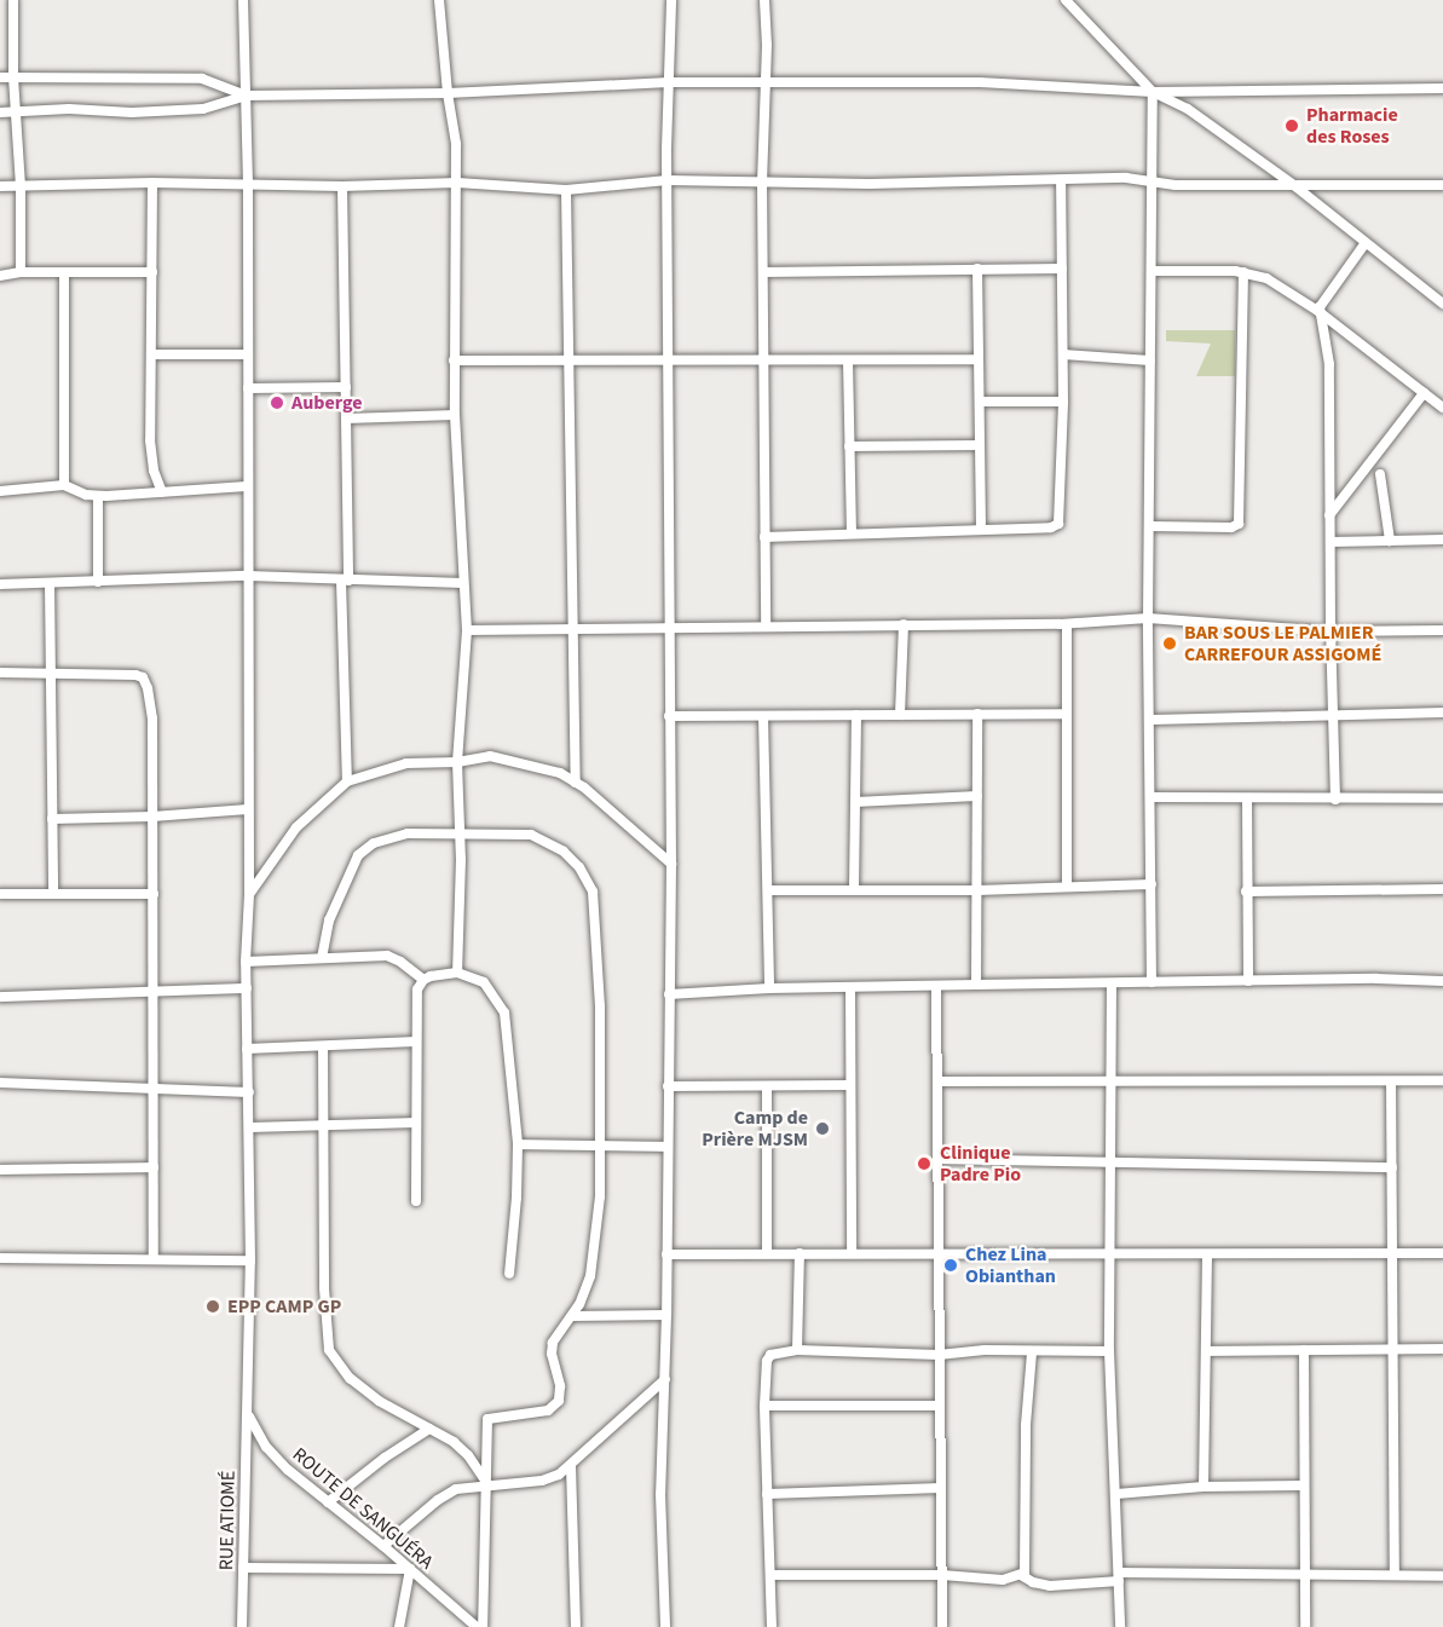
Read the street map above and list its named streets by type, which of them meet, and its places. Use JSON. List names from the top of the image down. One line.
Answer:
{"streets":{"street":["ROUTE DE SANGUÉRA","RUE ATIOMÉ"]},"crossings":[["ROUTE DE SANGUÉRA","RUE ATIOMÉ"]],"places":["Pharmacie des Roses","Auberge","BAR SOUS LE PALMIER CARREFOUR ASSIGOMÉ","Camp de Prière MJSM","Clinique Padre Pio","Chez Lina Obianthan","EPP CAMP GP"]}
